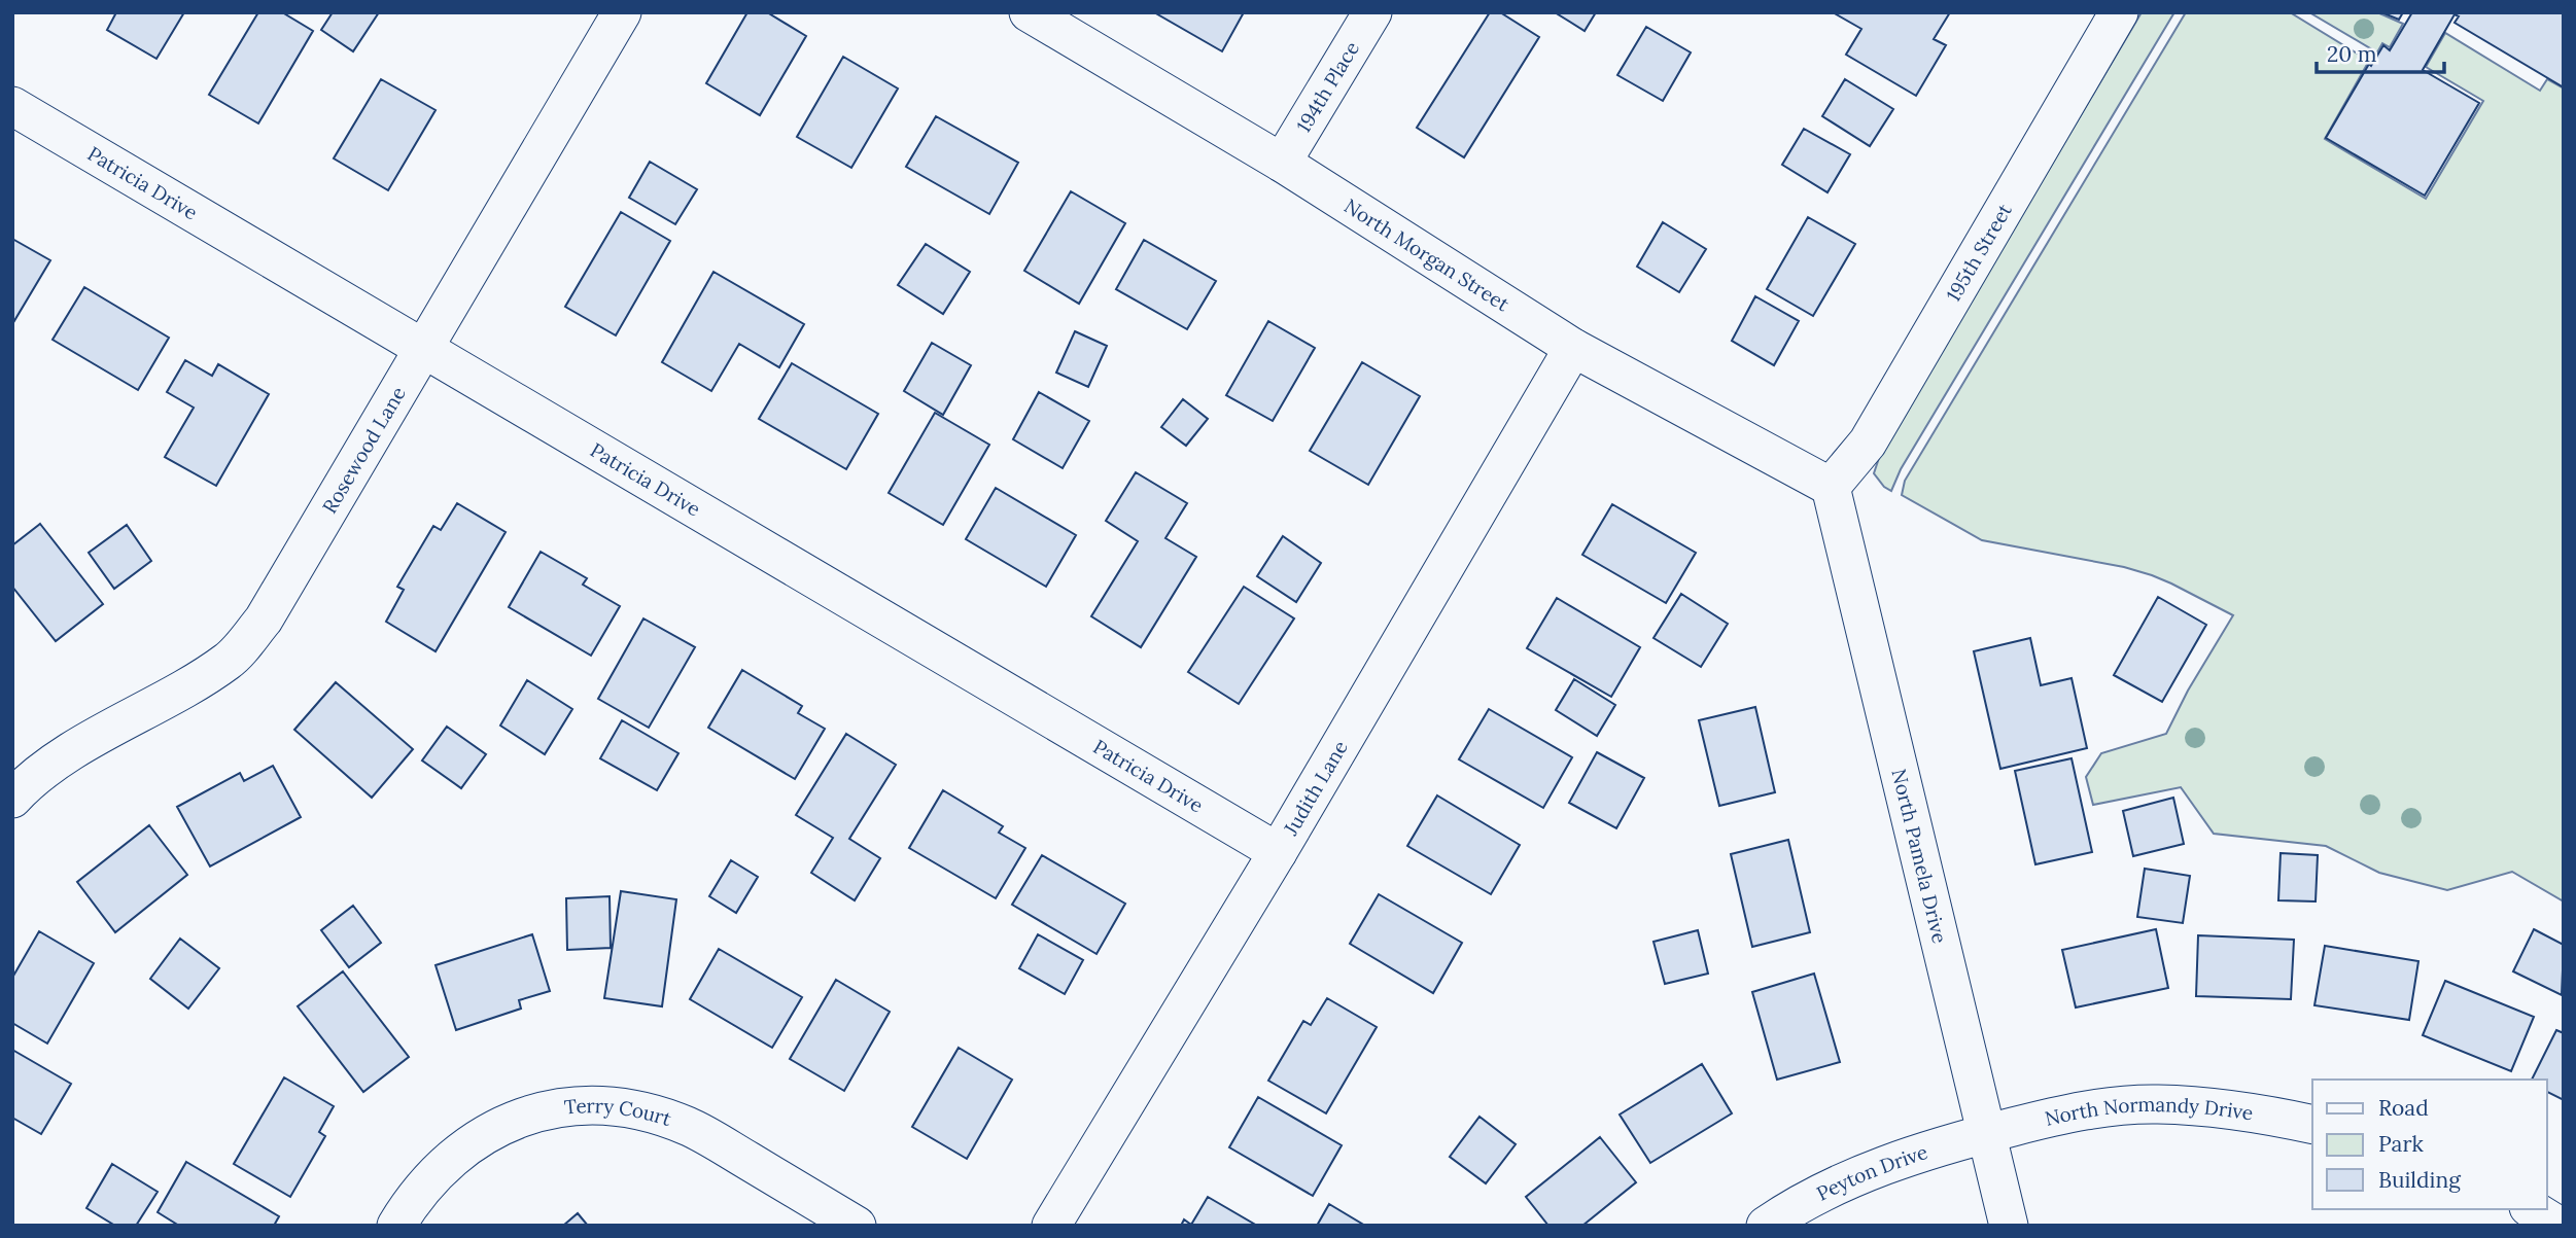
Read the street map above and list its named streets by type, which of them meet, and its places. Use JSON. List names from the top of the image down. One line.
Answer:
{"streets":{"street":["194th Place","Patricia Drive","195th Street","North Morgan Street","Rosewood Lane","Judith Lane","North Pamela Drive","Terry Court","North Normandy Drive","Peyton Drive"]},"crossings":[["194th Place","North Morgan Street"],["Patricia Drive","Rosewood Lane"],["Patricia Drive","Judith Lane"],["195th Street","North Morgan Street"],["195th Street","North Pamela Drive"],["North Morgan Street","Judith Lane"],["North Morgan Street","North Pamela Drive"],["North Pamela Drive","North Normandy Drive"],["North Pamela Drive","Peyton Drive"],["North Normandy Drive","Peyton Drive"]],"legend":["Road","Park","Building"],"scale_bar":"20 m"}
